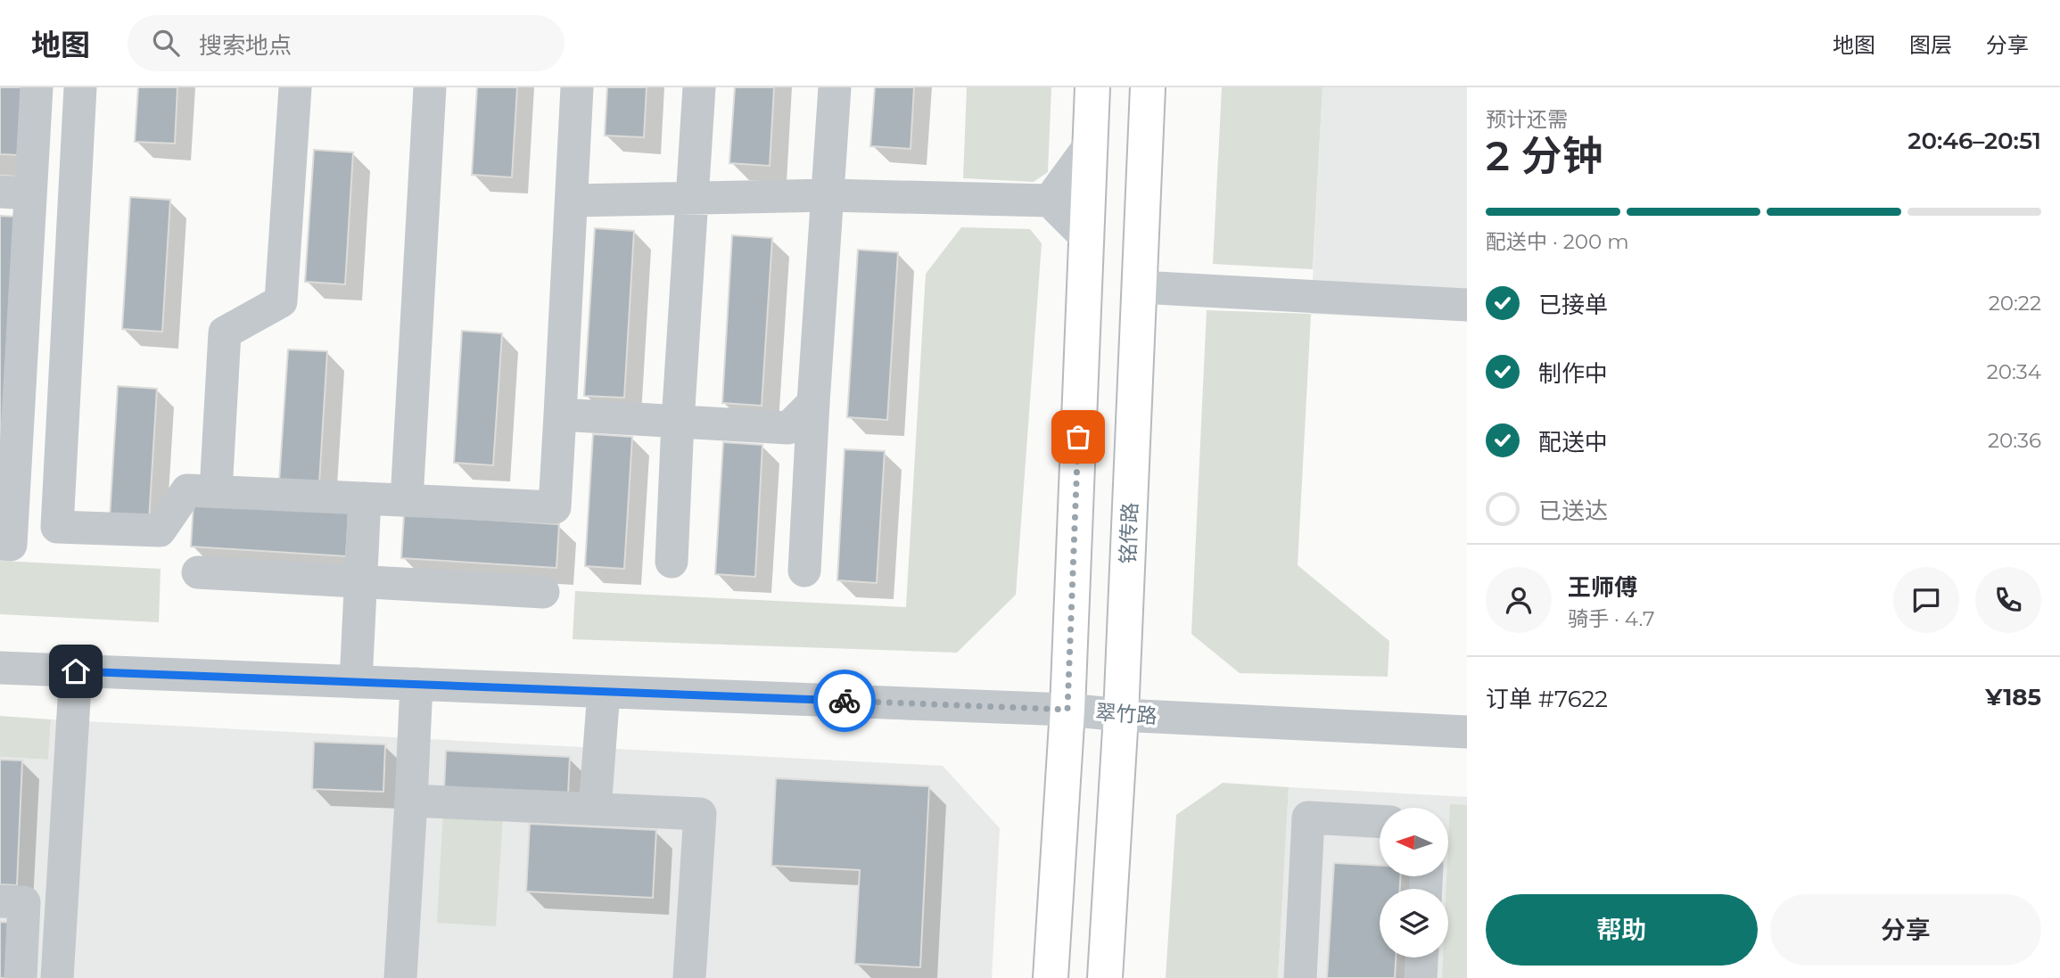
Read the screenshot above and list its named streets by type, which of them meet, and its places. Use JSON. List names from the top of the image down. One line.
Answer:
{"streets":{"main road":["铭传路"],"street":["翠竹路"]},"crossings":[["铭传路","翠竹路"]],"north":"left","page":{"header":"地图","search":"搜索地点","nav":["地图","图层","分享"],"heading":["2 分钟","预计还需","20:46–20:51"],"panel":["王师傅","骑手 · 4.7","订单 #7622","¥185"],"bar":"配送中 · 200 m","list":[["已接单","20:22"],["制作中","20:34"],["配送中","20:36"],"已送达"],"buttons":["帮助","分享"]}}
